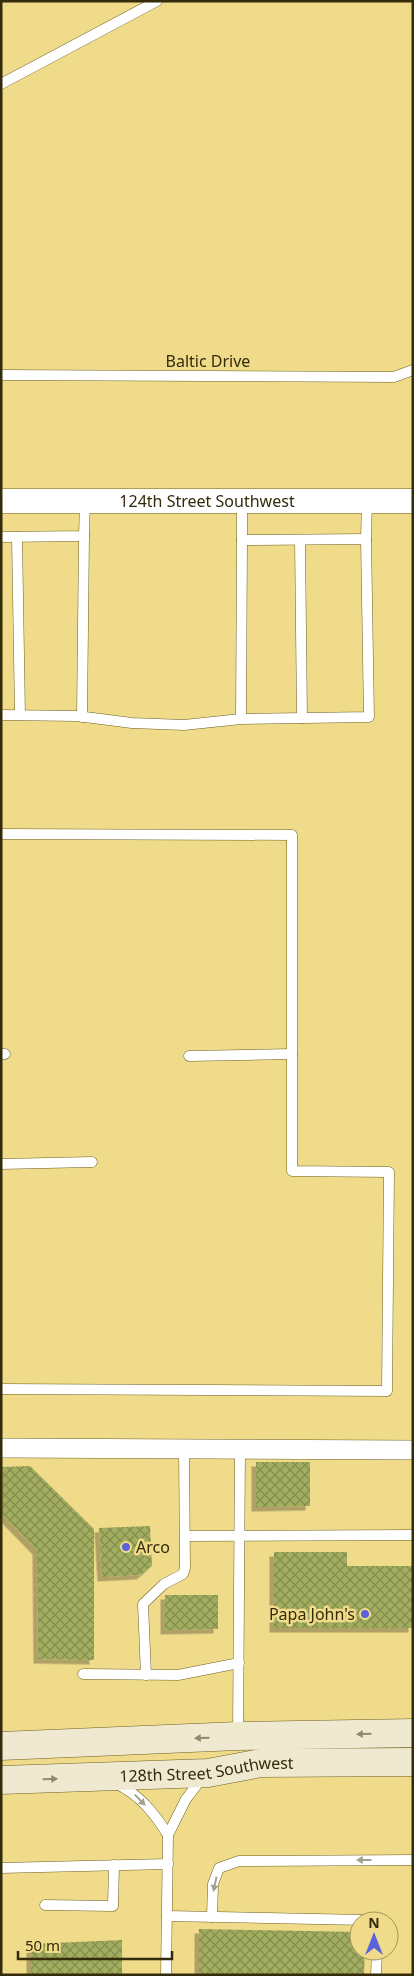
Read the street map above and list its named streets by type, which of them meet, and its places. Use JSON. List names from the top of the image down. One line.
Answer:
{"streets":{"main road":["128th Street Southwest"],"street":["124th Street Southwest"],"lane":["Baltic Drive"]},"places":["Arco","Papa John's"],"scale_bar":"50 m","north":"top"}
